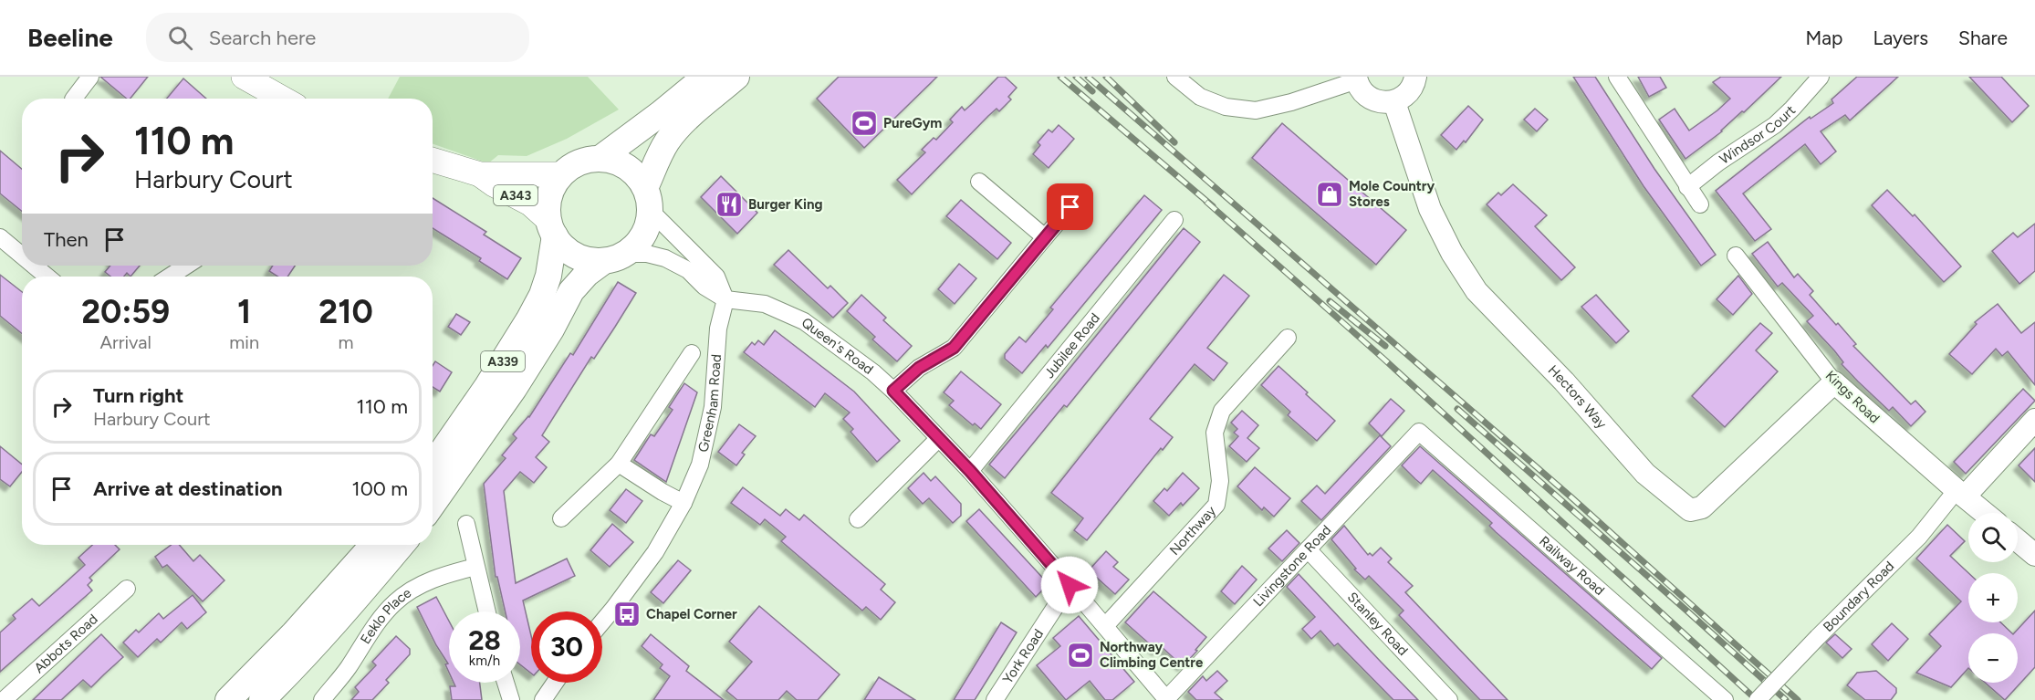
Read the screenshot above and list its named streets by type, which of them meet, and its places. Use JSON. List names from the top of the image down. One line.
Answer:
{"streets":{"highway":["A339"],"main road":["A343","Kings Road","Hectors Way","Boundary Road"],"street":["Windsor Court","Jubilee Road","Queen's Road","Greenham Road","Northway","Livingstone Road","Railway Road","Eeklo Place","Stanley Road","Abbots Road","York Road"]},"crossings":[["A343","A339"],["Jubilee Road","Queen's Road"],["Queen's Road","Greenham Road"],["Queen's Road","Northway"],["Queen's Road","Livingstone Road"],["Queen's Road","York Road"],["Kings Road","Hectors Way"],["Kings Road","Boundary Road"],["Livingstone Road","Railway Road"],["Livingstone Road","Stanley Road"]],"places":{"sports":["PureGym","Northway Climbing Centre"],"shop":["Mole Country Stores"],"restaurant":["Burger King"],"bus stop":["Chapel Corner"]},"page":{"header":"Beeline","search":"Search here","nav":["Map","Layers","Share"],"turn":["110 m","Harbury Court"],"then":"Then","eta":["20:59","Arrival","1","min","210","m"],"list":[{"name":"Turn right","note":"Harbury Court","value":"110 m"},{"name":"Arrive at destination","value":"100 m"}],"map_buttons":["+","−"],"speed":"28 km/h","limit":"30"}}
